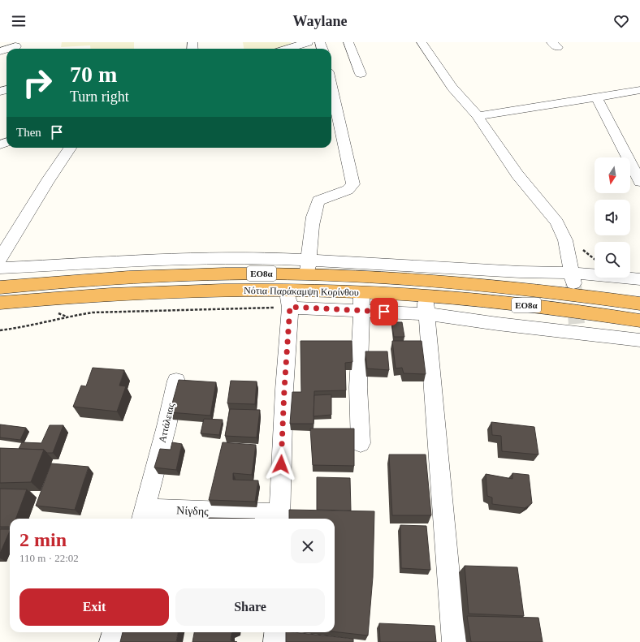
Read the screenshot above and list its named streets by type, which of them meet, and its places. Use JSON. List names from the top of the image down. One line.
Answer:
{"streets":{"highway":["ΕΟ8α","Νότια Παράκαμψη Κορίνθου"],"street":["Αττάλειας","Νίγδης"]},"crossings":[["Αττάλειας","Νίγδης"]],"north":"bottom","page":{"header":"Waylane","turn":["70 m","Turn right"],"then":"Then","heading":["2 min","110 m · 22:02"],"buttons":["Exit","Share"]}}
